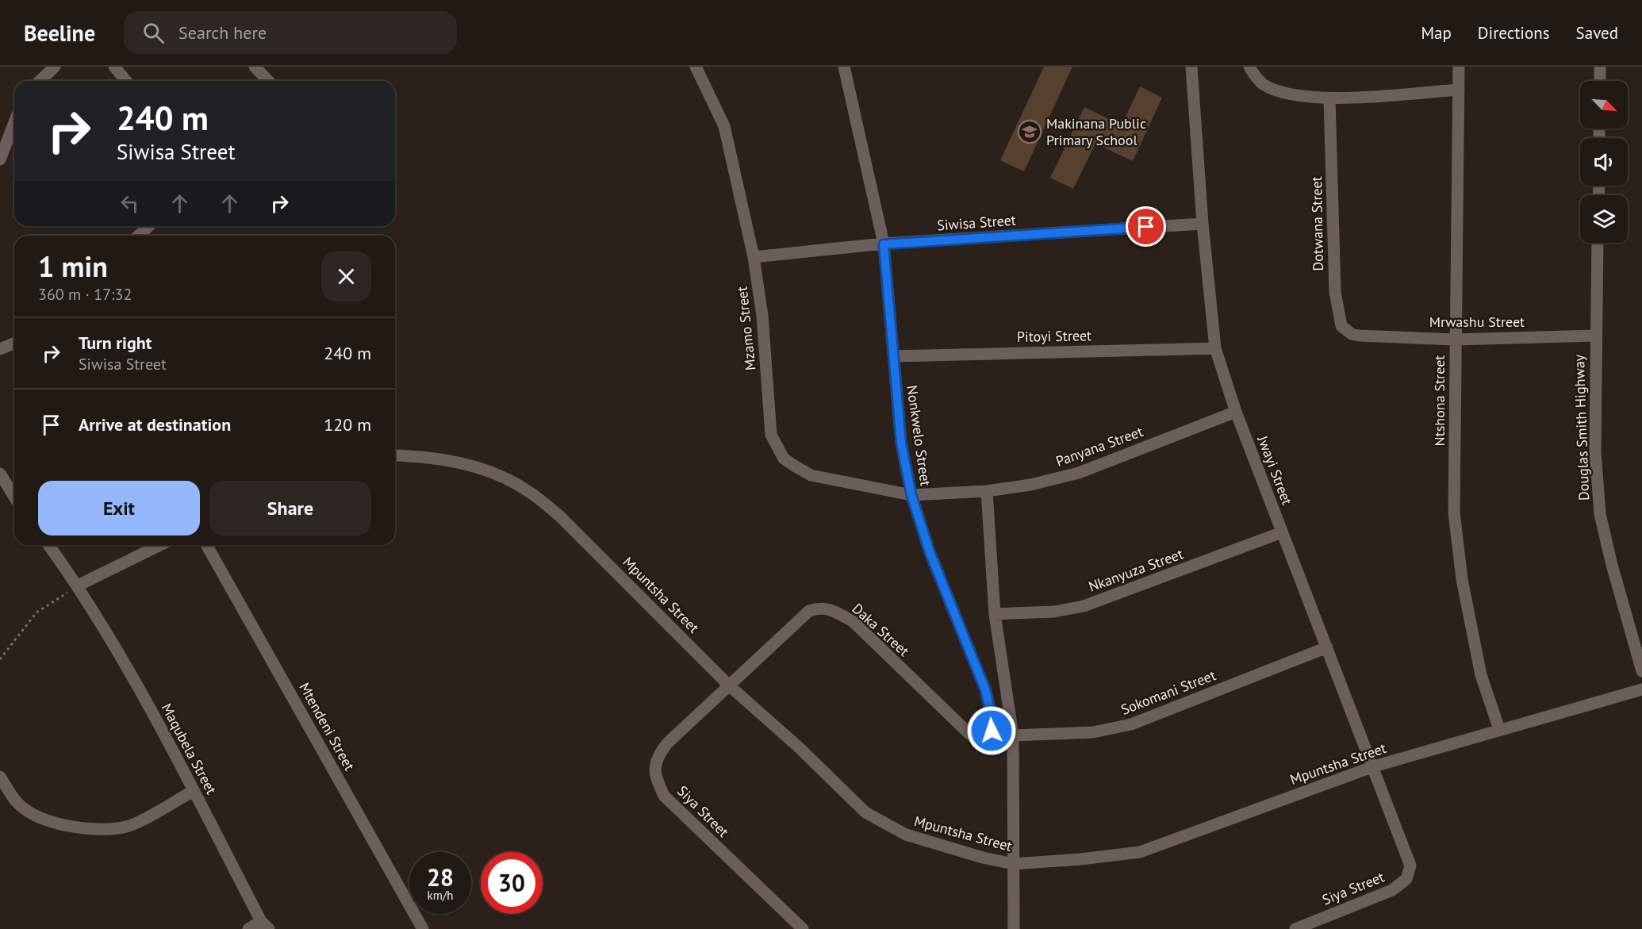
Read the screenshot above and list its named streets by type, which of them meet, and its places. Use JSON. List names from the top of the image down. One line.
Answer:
{"streets":{"street":["Siwisa Street","Dotwana Street","Mrwashu Street","Mzamo Street","Pitoyi Street","Ntshona Street","Douglas Smith Highway","Nonkwelo Street","Panyana Street","Jwayi Street","Nkanyuza Street","Mpuntsha Street","Daka Street","Sokomani Street","Mtendeni Street","Maqubela Street","Siya Street"]},"crossings":[["Siwisa Street","Mzamo Street"],["Siwisa Street","Nonkwelo Street"],["Siwisa Street","Jwayi Street"],["Dotwana Street","Mrwashu Street"],["Mrwashu Street","Ntshona Street"],["Mrwashu Street","Douglas Smith Highway"],["Mzamo Street","Nonkwelo Street"],["Mzamo Street","Panyana Street"],["Pitoyi Street","Nonkwelo Street"],["Pitoyi Street","Jwayi Street"],["Ntshona Street","Mpuntsha Street"],["Nonkwelo Street","Panyana Street"],["Nonkwelo Street","Daka Street"],["Panyana Street","Jwayi Street"],["Jwayi Street","Nkanyuza Street"],["Jwayi Street","Mpuntsha Street"],["Jwayi Street","Sokomani Street"],["Jwayi Street","Siya Street"],["Mpuntsha Street","Daka Street"],["Mpuntsha Street","Siya Street"],["Daka Street","Siya Street"]],"places":{"school or university":["Makinana Public Primary School"]},"north":"bottom right","page":{"header":"Beeline","search":"Search here","nav":["Map","Directions","Saved"],"turn":["240 m","Siwisa Street"],"heading":["1 min","360 m · 17:32"],"list":[{"name":"Turn right","note":"Siwisa Street","value":"240 m"},{"name":"Arrive at destination","value":"120 m"}],"buttons":["Exit","Share"],"speed":"28 km/h","limit":"30"}}
